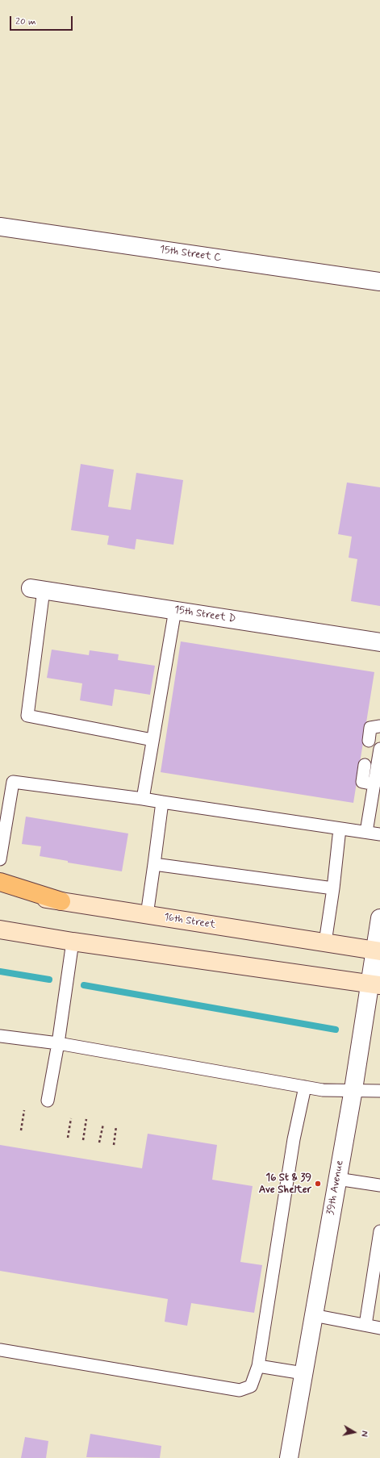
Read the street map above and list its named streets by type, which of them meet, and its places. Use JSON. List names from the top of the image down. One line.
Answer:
{"streets":{"main road":["16th Street"],"street":["15th Street C","15th Street D","39th Avenue"]},"crossings":[["16th Street","39th Avenue"]],"places":["16 St & 39 Ave Shelter"],"scale_bar":"20 m","north":"right"}
